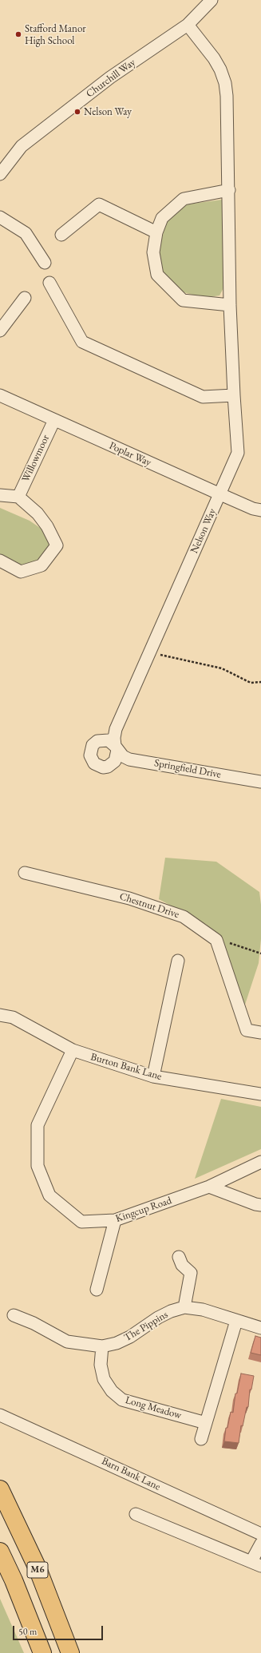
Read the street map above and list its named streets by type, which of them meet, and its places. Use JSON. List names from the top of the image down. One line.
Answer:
{"streets":{"highway":["M6"],"street":["Churchill Way","Poplar Way","Willowmoor","Nelson Way","Springfield Drive","Chestnut Drive","Burton Bank Lane","Kingcup Road","The Pippins","Long Meadow","Barn Bank Lane"]},"crossings":[["Churchill Way","Nelson Way"],["Poplar Way","Willowmoor"],["Poplar Way","Nelson Way"],["Nelson Way","Springfield Drive"],["Burton Bank Lane","Kingcup Road"],["The Pippins","Long Meadow"]],"places":["Stafford Manor High School","Nelson Way"],"scale_bar":"50 m"}
